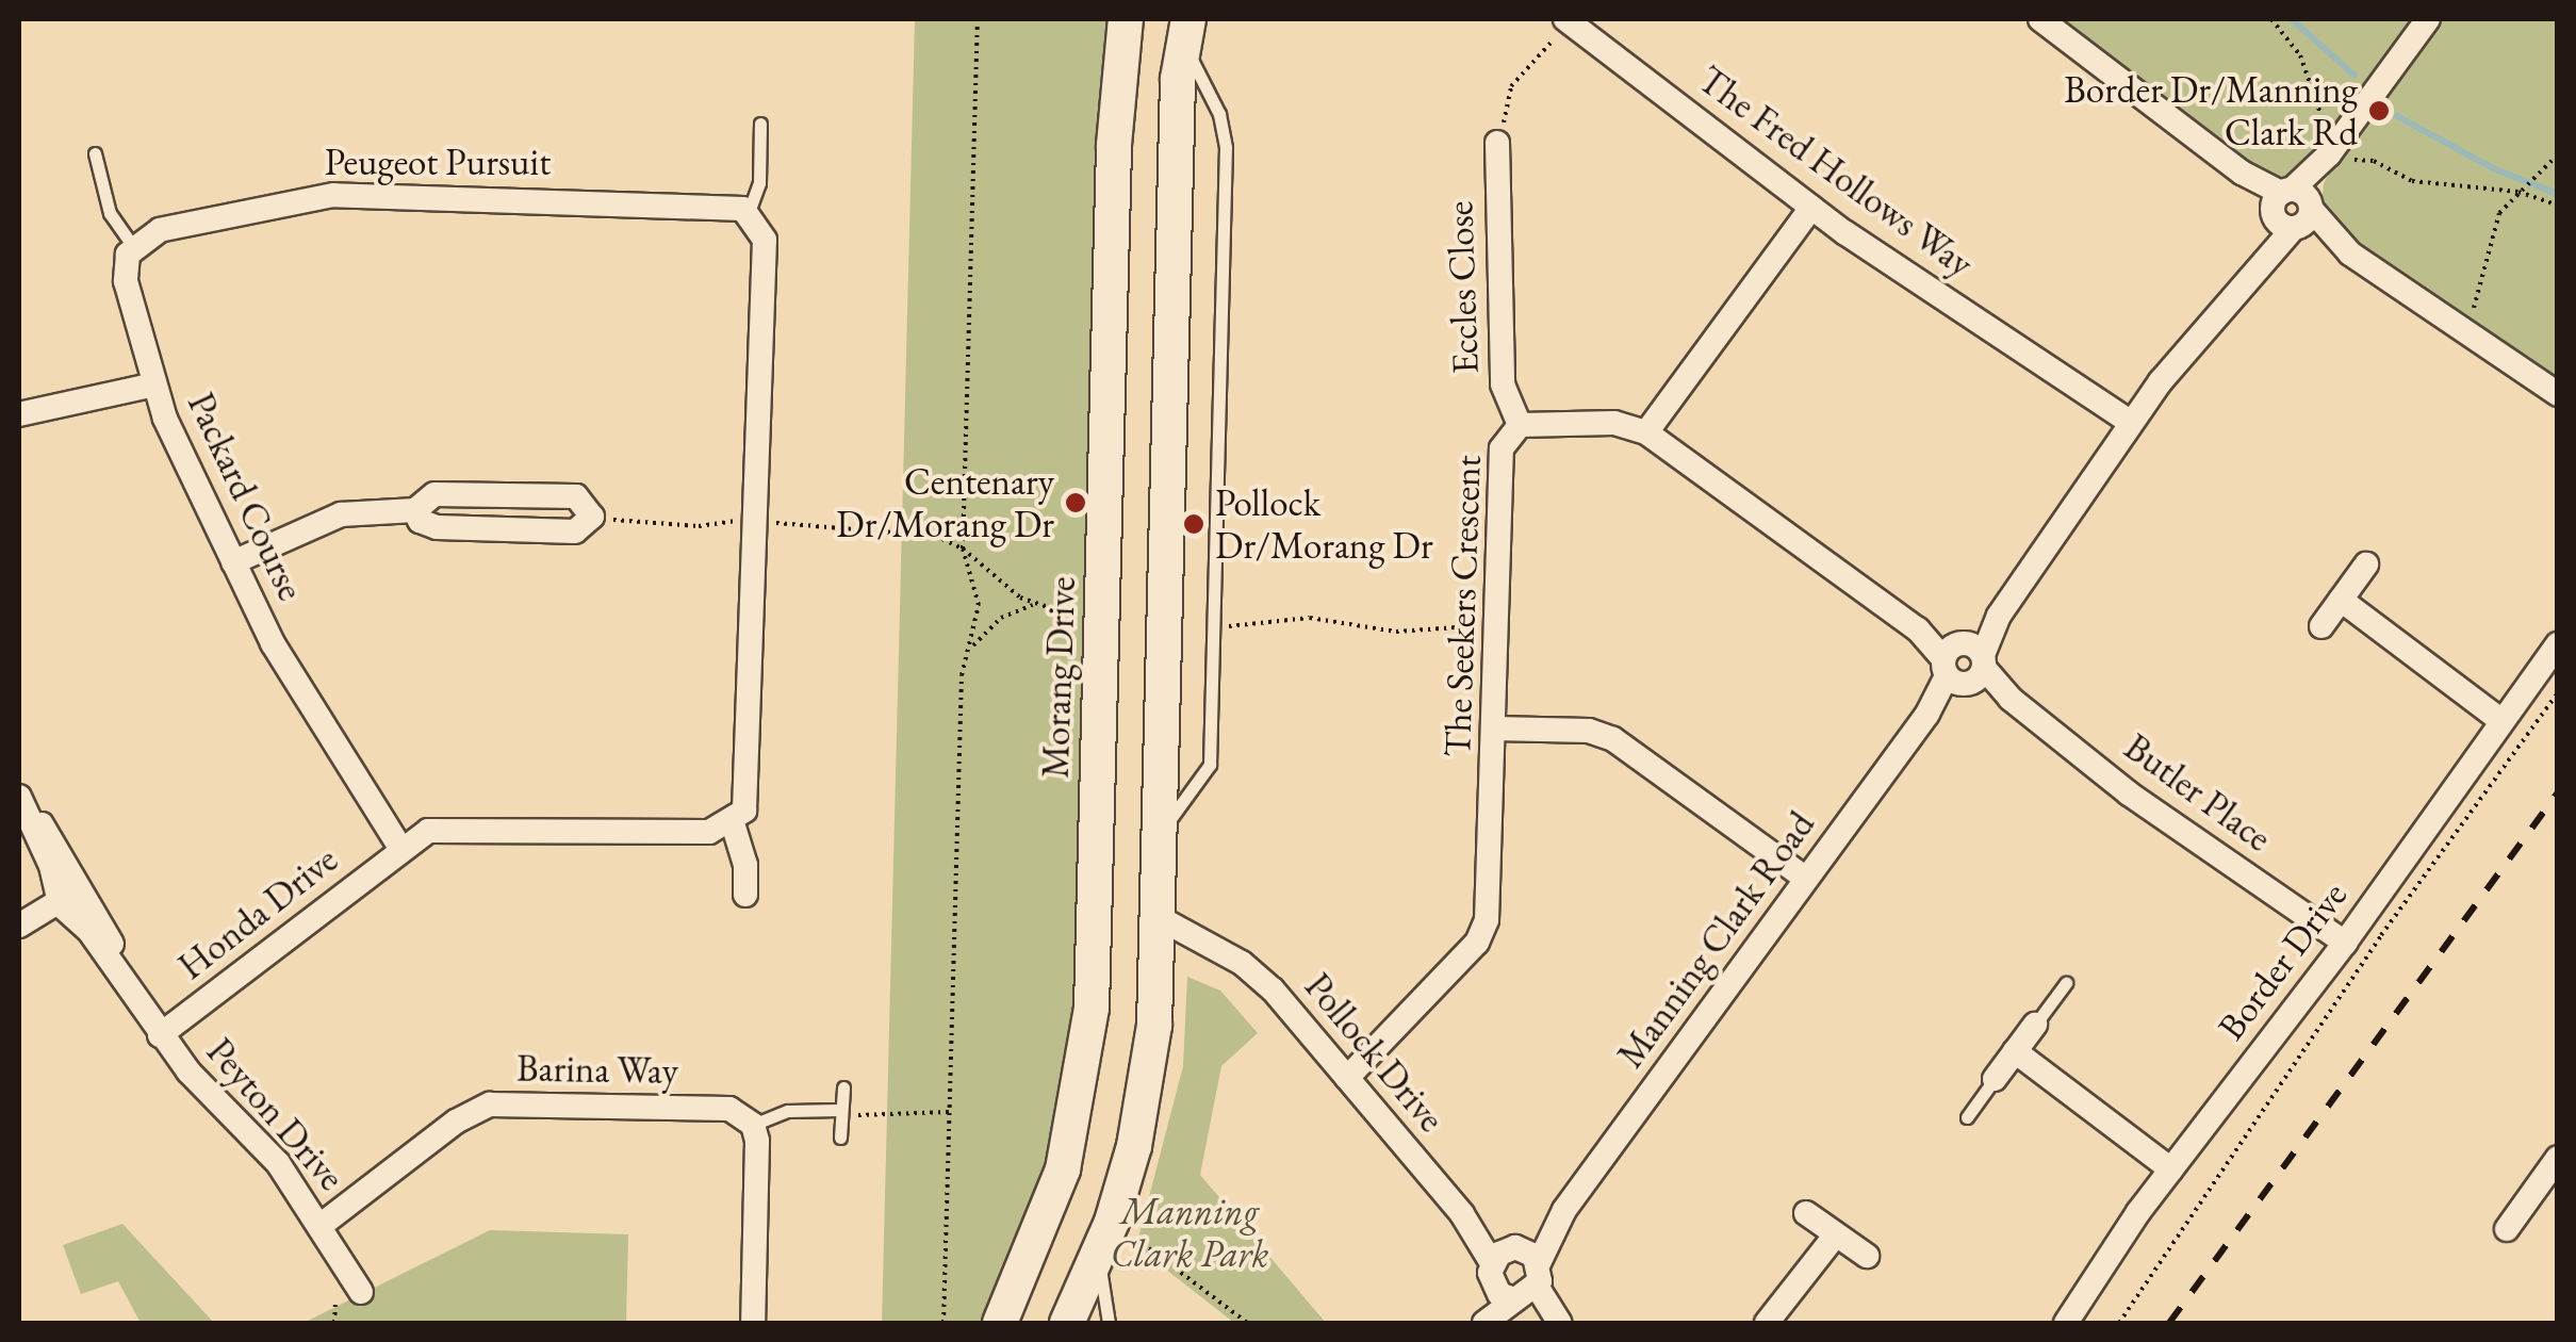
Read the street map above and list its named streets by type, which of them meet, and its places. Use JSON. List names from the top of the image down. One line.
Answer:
{"streets":{"main road":["Morang Drive"],"street":["Peugeot Pursuit","The Fred Hollows Way","Eccles Close","Packard Course","The Seekers Crescent","Butler Place","Honda Drive","Manning Clark Road","Border Drive","Pollock Drive","Barina Way","Peyton Drive"]},"crossings":[["Peugeot Pursuit","Packard Course"],["The Fred Hollows Way","Manning Clark Road"],["Eccles Close","The Seekers Crescent"],["Packard Course","Honda Drive"],["The Seekers Crescent","Butler Place"],["The Seekers Crescent","Manning Clark Road"],["The Seekers Crescent","Pollock Drive"],["Butler Place","Manning Clark Road"],["Butler Place","Border Drive"],["Honda Drive","Peyton Drive"],["Manning Clark Road","Pollock Drive"],["Barina Way","Peyton Drive"]],"parks":["Manning Clark Park"],"places":["Border Dr/Manning Clark Rd","Centenary Dr/Morang Dr","Pollock Dr/Morang Dr"]}
